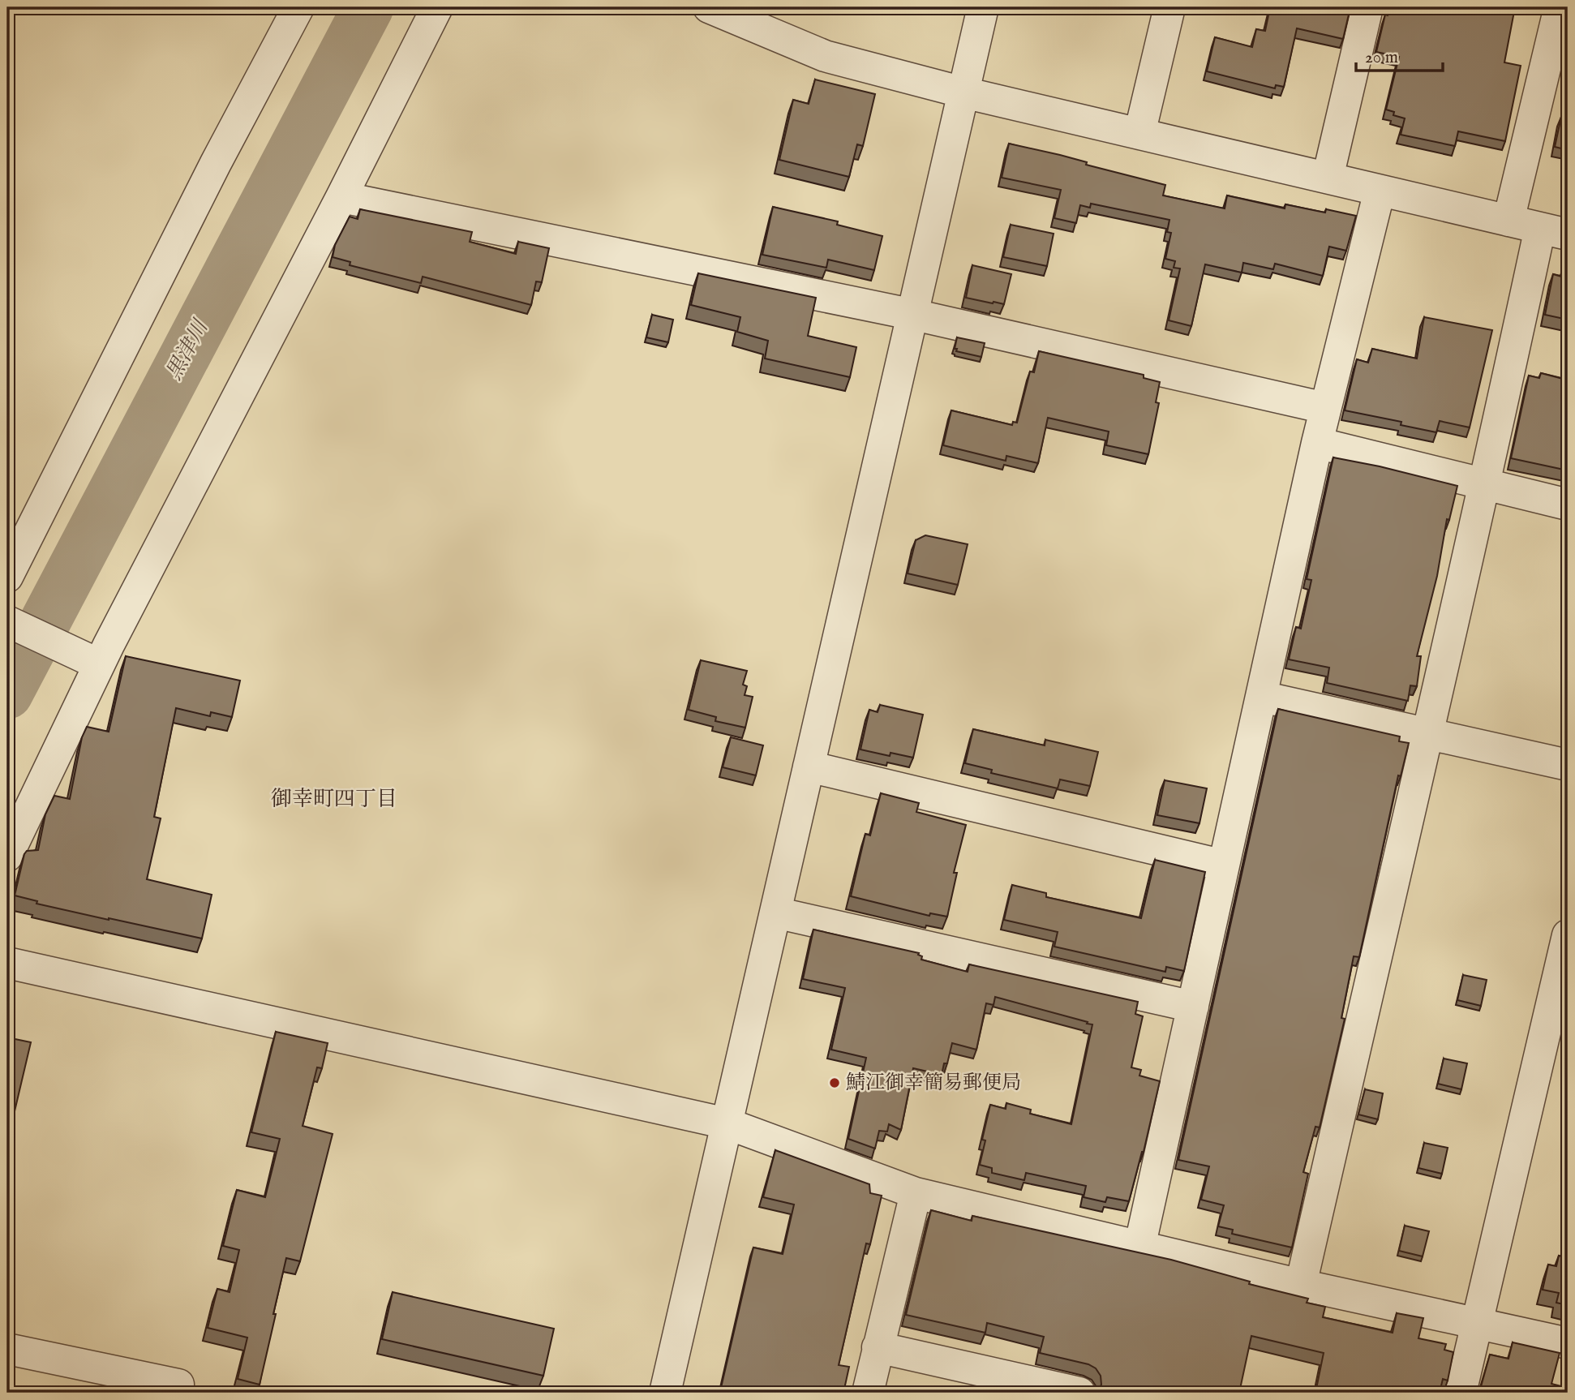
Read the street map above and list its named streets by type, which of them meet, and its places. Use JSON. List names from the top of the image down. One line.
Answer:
{"districts":["御幸町四丁目"],"water":["黒津川"],"places":["鯖江御幸簡易郵便局"],"scale_bar":"20 m"}
